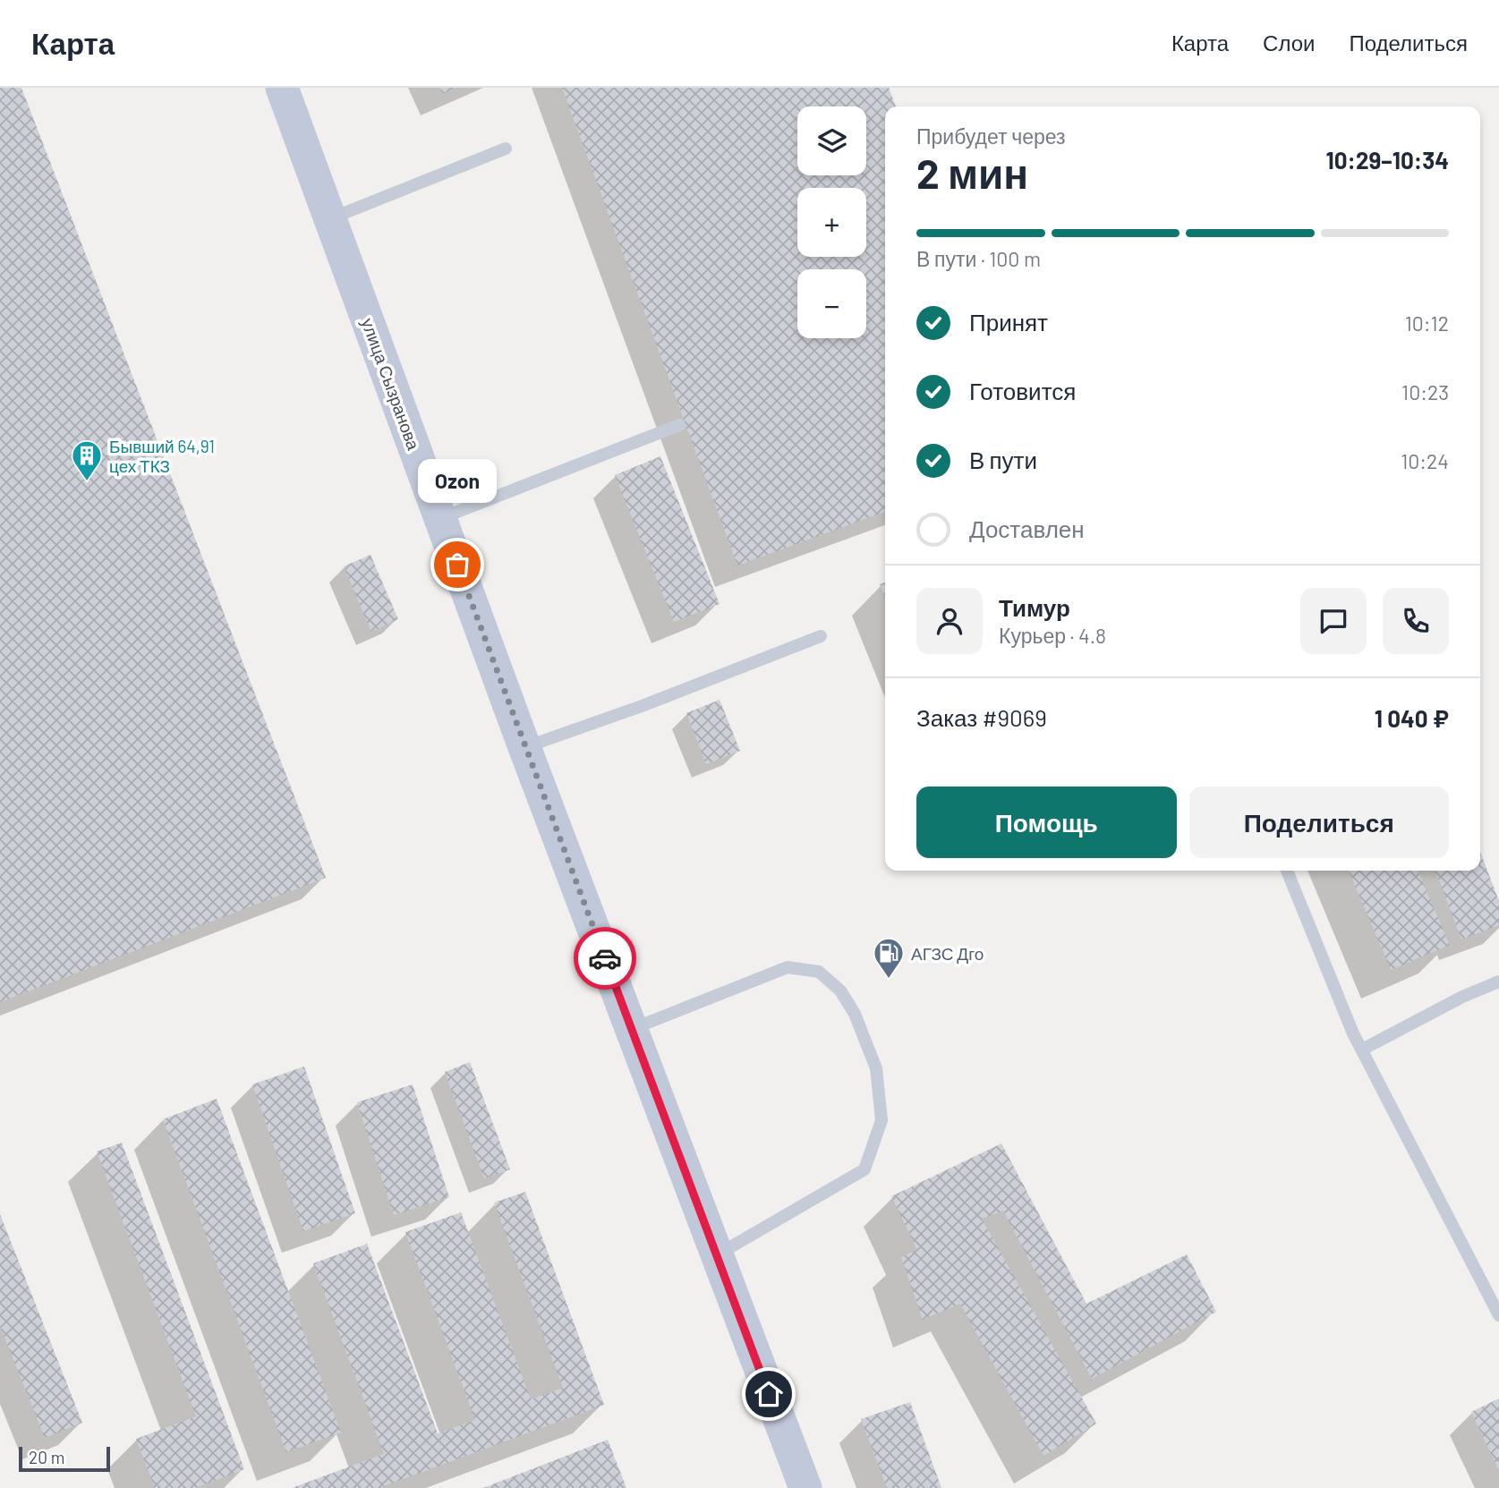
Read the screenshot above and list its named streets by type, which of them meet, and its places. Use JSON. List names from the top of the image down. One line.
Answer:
{"streets":{"main road":["улица Сызранова"]},"places":{"building":["Бывший 64,91 цех ТКЗ"],"other":["Ozon"],"fuel station":["АГЗС Дго"]},"scale_bar":"20 m","page":{"header":"Карта","nav":["Карта","Слои","Поделиться"],"map_buttons":["+","−"],"heading":["2 мин","Прибудет через","10:29–10:34"],"panel":["Тимур","Курьер · 4.8","Заказ #9069","1 040 ₽"],"bar":"В пути · 100 m","list":[["Принят","10:12"],["Готовится","10:23"],["В пути","10:24"],"Доставлен"],"bubble":"Ozon","buttons":["Помощь","Поделиться"],"scale":"20 m"}}
